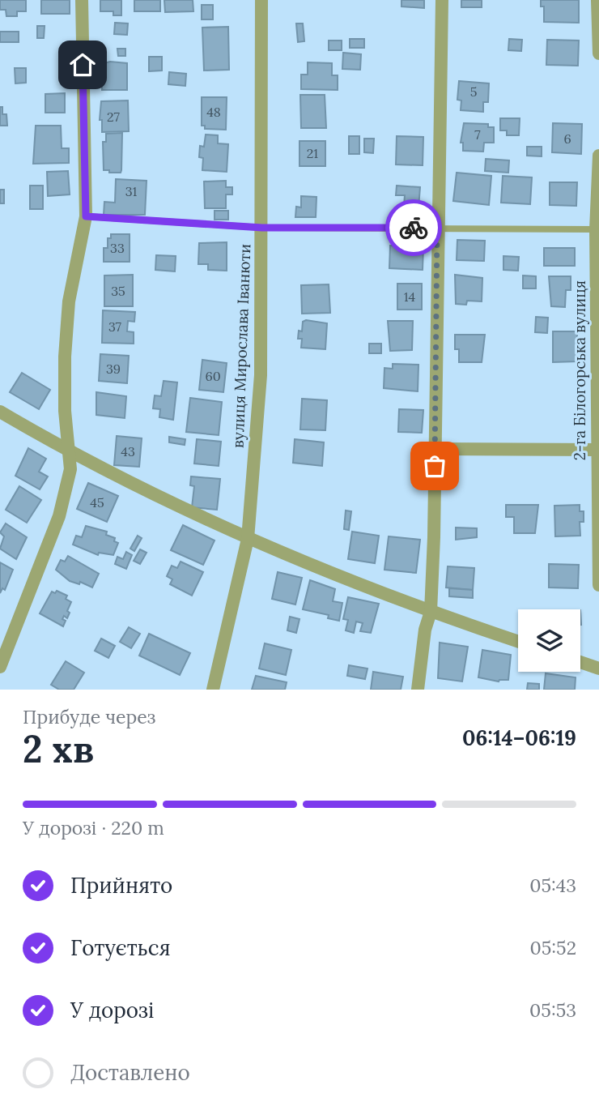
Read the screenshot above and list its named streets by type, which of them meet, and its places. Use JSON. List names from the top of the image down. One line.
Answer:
{"streets":{"street":["вулиця Мирослава Іванюти","2-га Білогорська вулиця"]},"house_numbers":["5","48","27","7","6","21","31","33","35","14","37","39","60","43","45"],"page":{"heading":["2 хв","Прибуде через","06:14–06:19"],"bar":"У дорозі · 220 m","list":[["Прийнято","05:43"],["Готується","05:52"],["У дорозі","05:53"],"Доставлено"]}}
